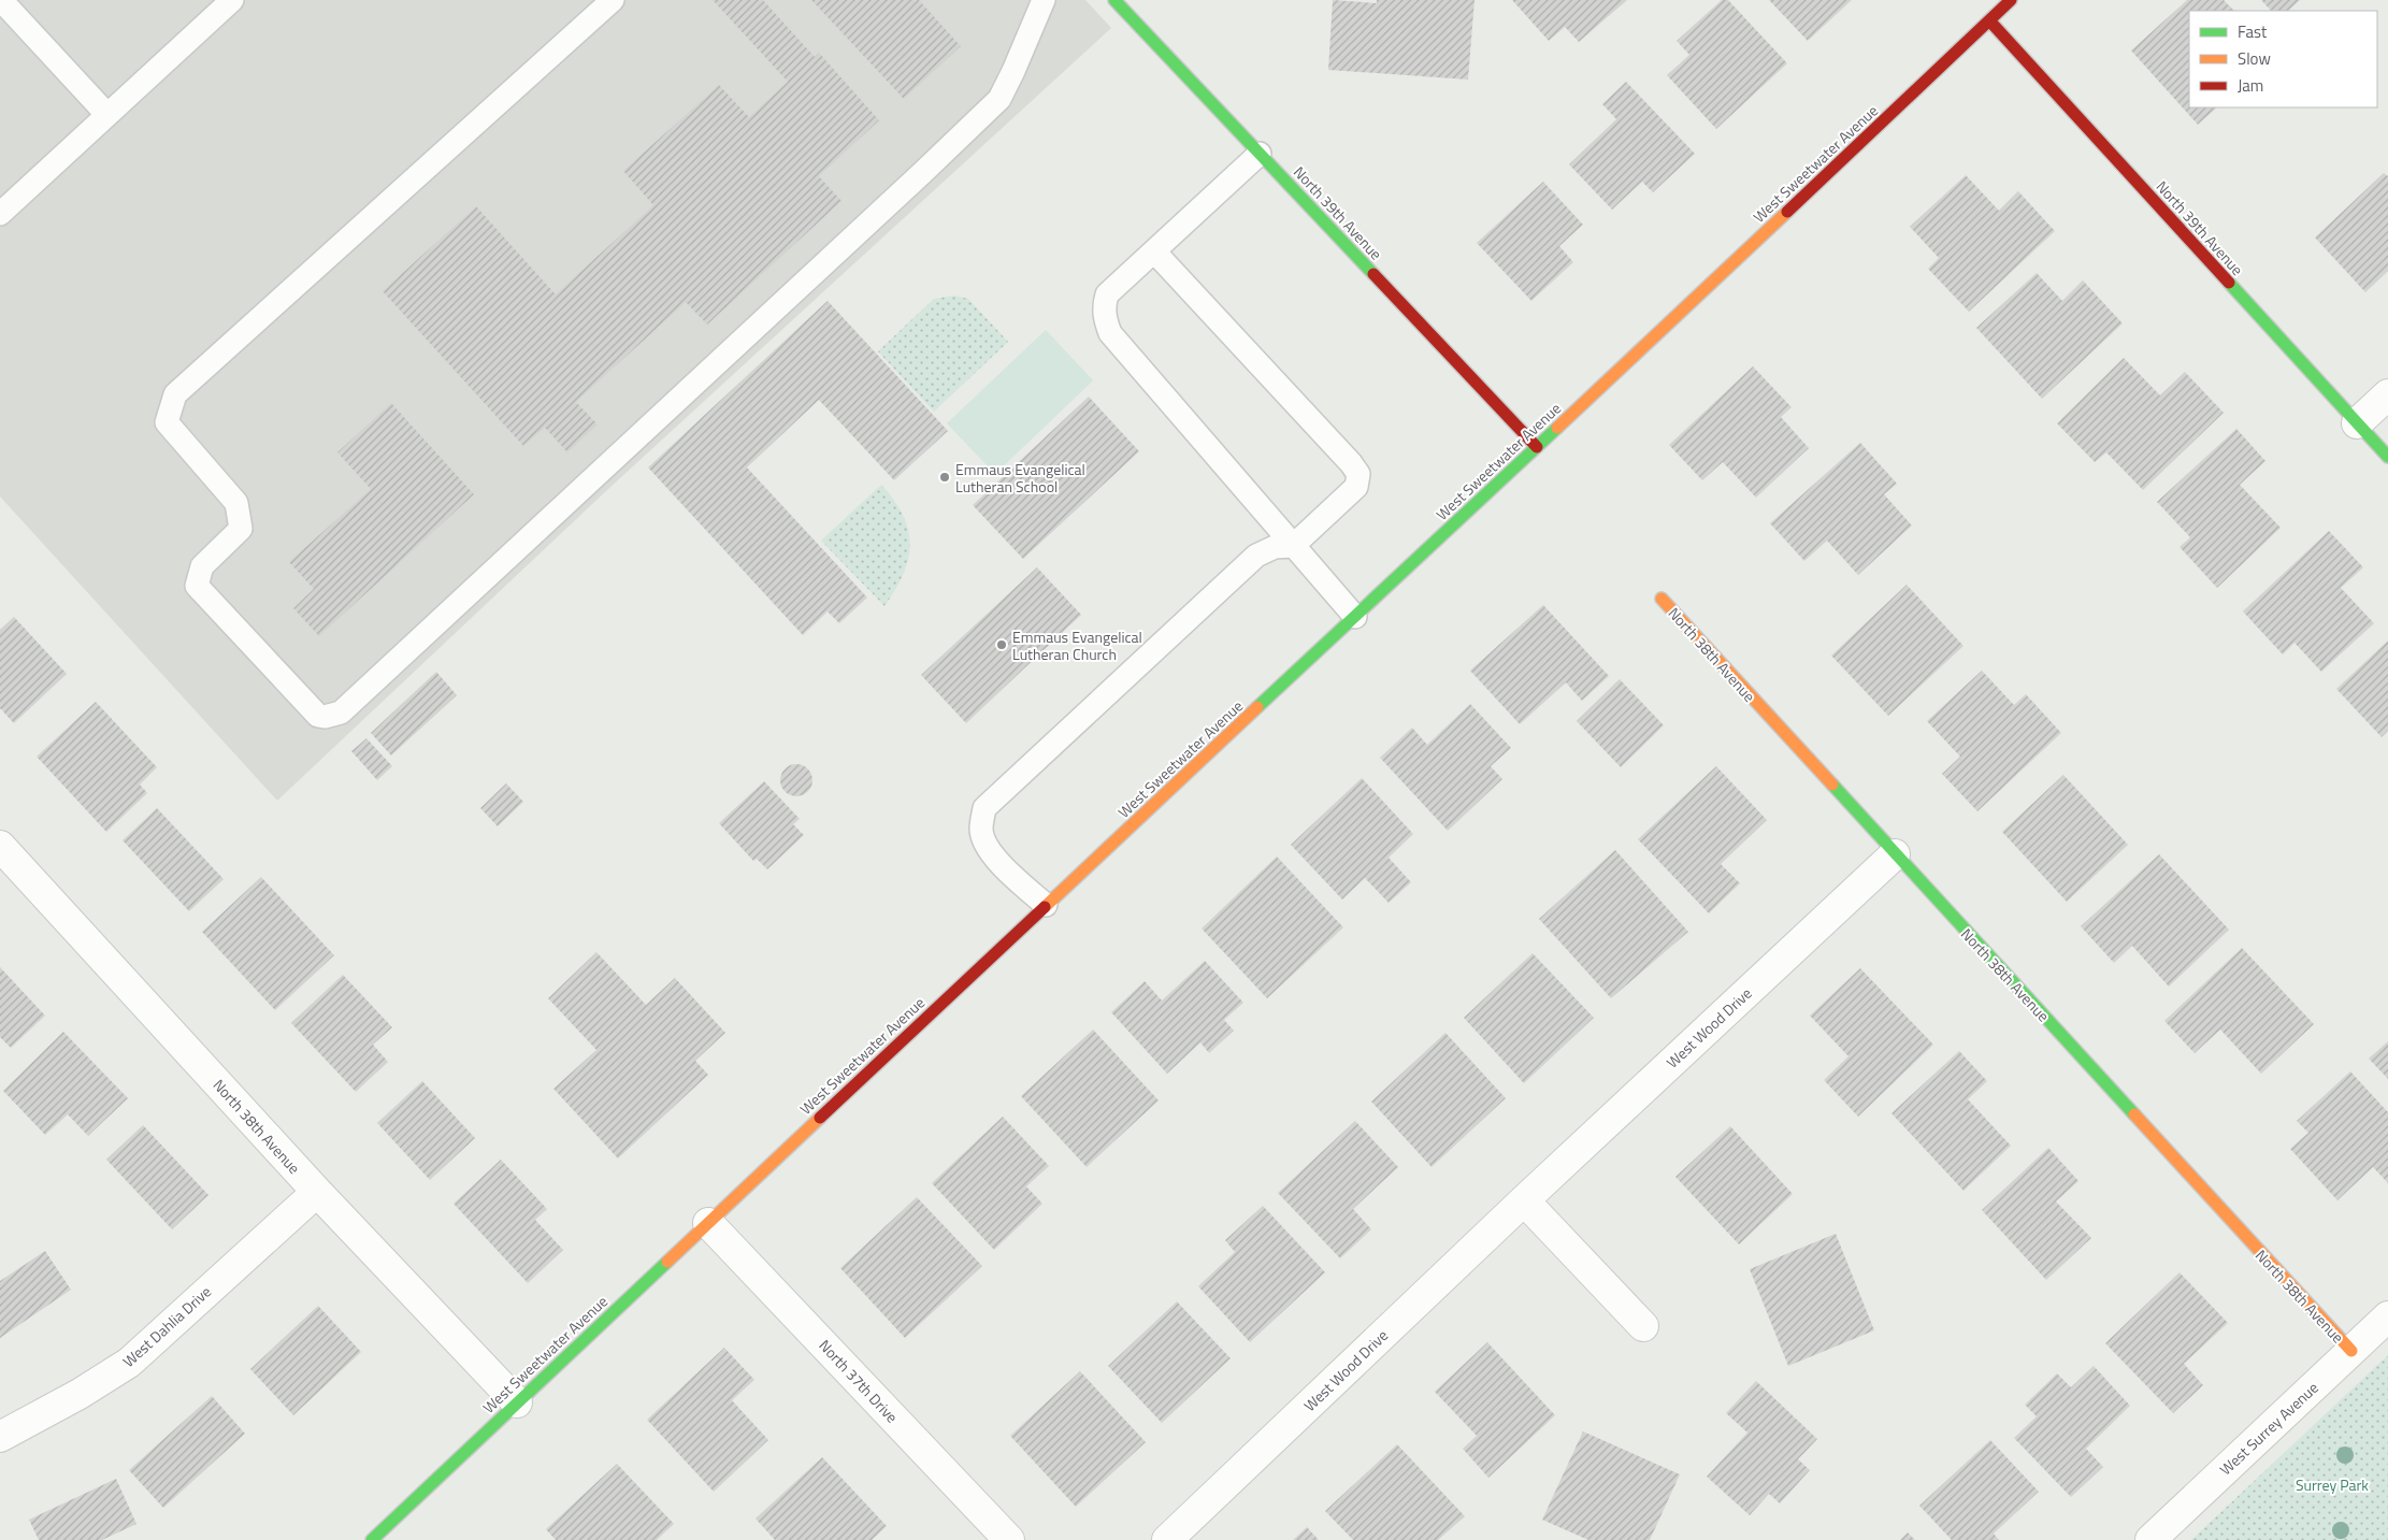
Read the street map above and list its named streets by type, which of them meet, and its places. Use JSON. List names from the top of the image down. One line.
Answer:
{"streets":{"street":["West Sweetwater Avenue","North 39th Avenue","North 38th Avenue","West Wood Drive","West Dahlia Drive","North 37th Drive","West Surrey Avenue"]},"crossings":[["West Sweetwater Avenue","North 39th Avenue"],["West Sweetwater Avenue","North 38th Avenue"],["West Sweetwater Avenue","North 37th Drive"],["North 38th Avenue","West Wood Drive"],["North 38th Avenue","West Dahlia Drive"],["North 38th Avenue","West Surrey Avenue"]],"parks":["Surrey Park"],"places":["Emmaus Evangelical Lutheran School","Emmaus Evangelical Lutheran Church"],"legend":["Fast","Slow","Jam"]}
